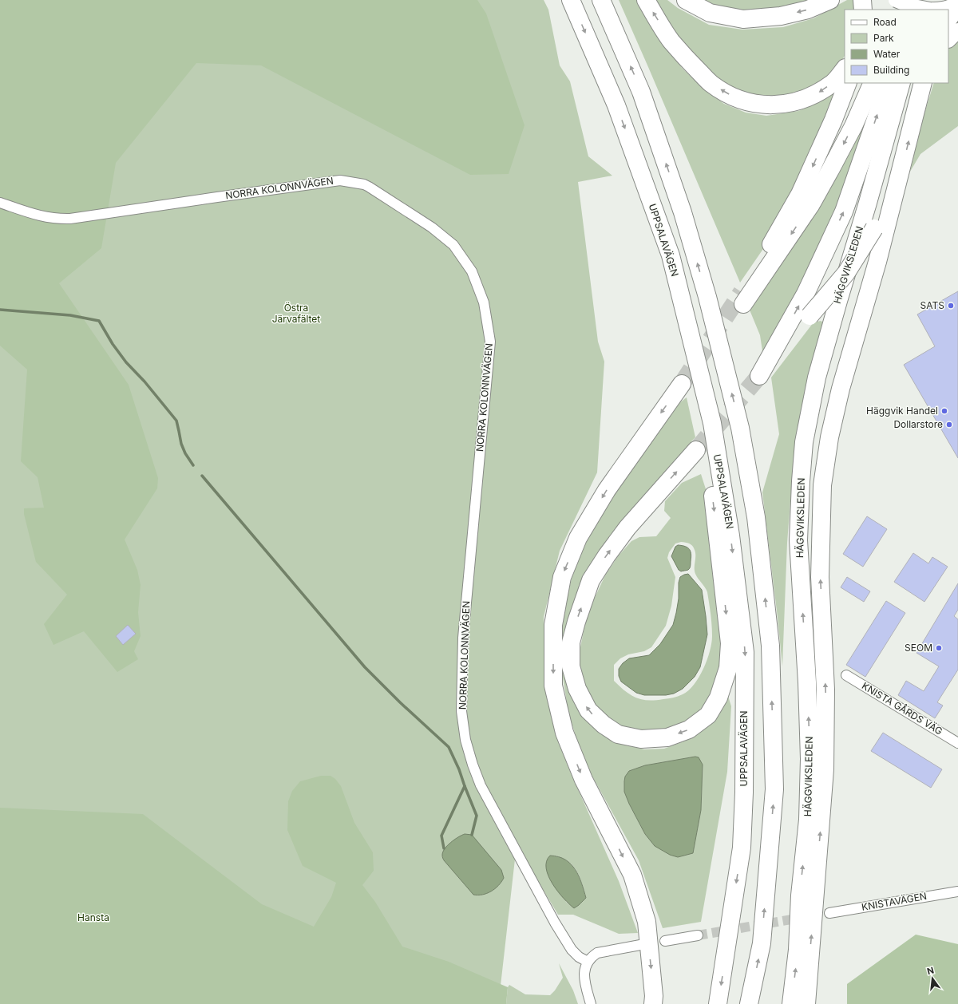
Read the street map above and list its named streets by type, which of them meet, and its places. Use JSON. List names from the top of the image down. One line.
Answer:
{"streets":{"highway":["UPPSALAVÄGEN","HÄGGVIKSLEDEN"],"street":["NORRA KOLONNVÄGEN","KNISTA GÅRDS VÄG","KNISTAVÄGEN"]},"parks":["Östra Järvafältet","Hansta"],"places":["SATS","Häggvik Handel","Dollarstore","SEOM"],"legend":["Road","Park","Water","Building"],"north":"top"}
